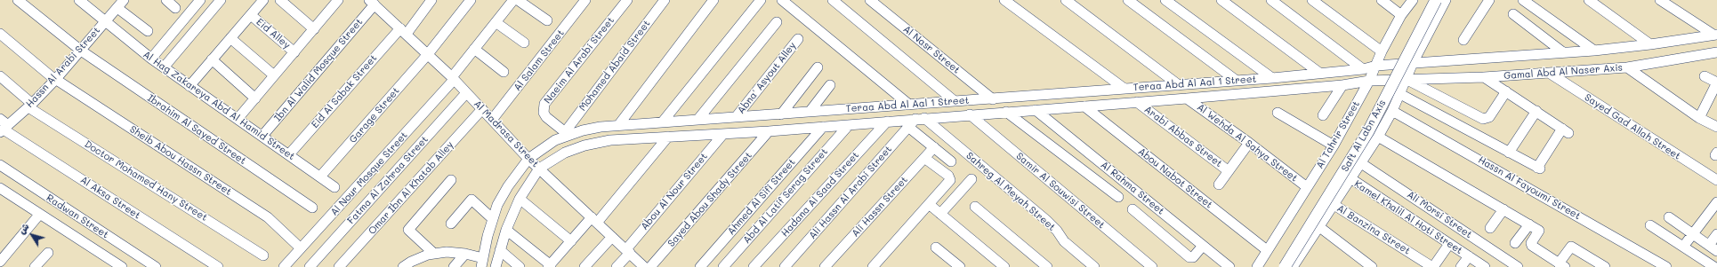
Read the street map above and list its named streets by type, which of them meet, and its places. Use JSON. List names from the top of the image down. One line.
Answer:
{"streets":{"main road":["Saft Al Labn Axis"],"street":["Eid Alley","Al Nasr Street","Al Salam Street","Naeim Al Arabi Street","Mohamed Abaid Street","Hassn Al Arabi Street","Ibn Al Walid Mosque Street","Gamal Abd Al Naser Axis","Abna' Asyout Alley","Teraa Abd Al Aal 1 Street","Eid Al Sabak Street","Al Hag Zakareya Abd Al Hamid Street","Garage Street","Sayed Gad Allah Street","Ibrahim Al Sayed Street","Al Madrasa Street","Al Tahrir Street","Arabi Abbas Street","Al Wehda Al Sahya Street","Sheib Abou Hassn Street","Al Nour Mosque Street","Abou Nabot Street","Fatma Al Zahraa Street","Doctor Mohamed Hany Street","Omar Ibn Al Khatab Alley","Al Rahma Street","Hassn Al Fayoumi Street","Samir Al Souwisi Street","Abou Al Nour Street","Sahreg Al Meyah Street","Ali Hassn Al Arabi Street","Hadana Al Saad Street","Abd Al Latif Serag Street","Ahmed Al Sifi Street","Al Aksa Street","Sayed Abou Shady Street","Ali Hassn Street","Ali Morsi Street","Radwan Street","Kamel Khalil Al Hoti Street","Al Banzina Street"]},"crossings":[["Al Nasr Street","Teraa Abd Al Aal 1 Street"],["Al Salam Street","Al Madrasa Street"],["Naeim Al Arabi Street","Mohamed Abaid Street"],["Naeim Al Arabi Street","Teraa Abd Al Aal 1 Street"],["Mohamed Abaid Street","Teraa Abd Al Aal 1 Street"],["Hassn Al Arabi Street","Al Hag Zakareya Abd Al Hamid Street"],["Hassn Al Arabi Street","Ibrahim Al Sayed Street"],["Hassn Al Arabi Street","Sheib Abou Hassn Street"],["Hassn Al Arabi Street","Doctor Mohamed Hany Street"],["Hassn Al Arabi Street","Al Aksa Street"],["Ibn Al Walid Mosque Street","Al Hag Zakareya Abd Al Hamid Street"],["Ibn Al Walid Mosque Street","Al Madrasa Street"],["Gamal Abd Al Naser Axis","Teraa Abd Al Aal 1 Street"],["Gamal Abd Al Naser Axis","Sayed Gad Allah Street"],["Abna' Asyout Alley","Teraa Abd Al Aal 1 Street"],["Teraa Abd Al Aal 1 Street","Al Madrasa Street"],["Teraa Abd Al Aal 1 Street","Al Tahrir Street"],["Teraa Abd Al Aal 1 Street","Arabi Abbas Street"],["Teraa Abd Al Aal 1 Street","Al Wehda Al Sahya Street"],["Teraa Abd Al Aal 1 Street","Abou Nabot Street"],["Teraa Abd Al Aal 1 Street","Al Rahma Street"],["Teraa Abd Al Aal 1 Street","Samir Al Souwisi Street"],["Teraa Abd Al Aal 1 Street","Abou Al Nour Street"],["Teraa Abd Al Aal 1 Street","Sahreg Al Meyah Street"],["Teraa Abd Al Aal 1 Street","Ali Hassn Al Arabi Street"],["Teraa Abd Al Aal 1 Street","Hadana Al Saad Street"],["Teraa Abd Al Aal 1 Street","Abd Al Latif Serag Street"],["Teraa Abd Al Aal 1 Street","Ahmed Al Sifi Street"],["Teraa Abd Al Aal 1 Street","Sayed Abou Shady Street"],["Eid Al Sabak Street","Al Hag Zakareya Abd Al Hamid Street"],["Eid Al Sabak Street","Al Madrasa Street"],["Al Hag Zakareya Abd Al Hamid Street","Garage Street"],["Garage Street","Al Madrasa Street"],["Al Madrasa Street","Al Nour Mosque Street"],["Al Madrasa Street","Fatma Al Zahraa Street"],["Al Madrasa Street","Omar Ibn Al Khatab Alley"],["Al Madrasa Street","Abou Al Nour Street"],["Al Tahrir Street","Al Wehda Al Sahya Street"],["Al Tahrir Street","Abou Nabot Street"],["Sheib Abou Hassn Street","Al Nour Mosque Street"],["Sahreg Al Meyah Street","Ali Hassn Al Arabi Street"]],"north":"top left"}
